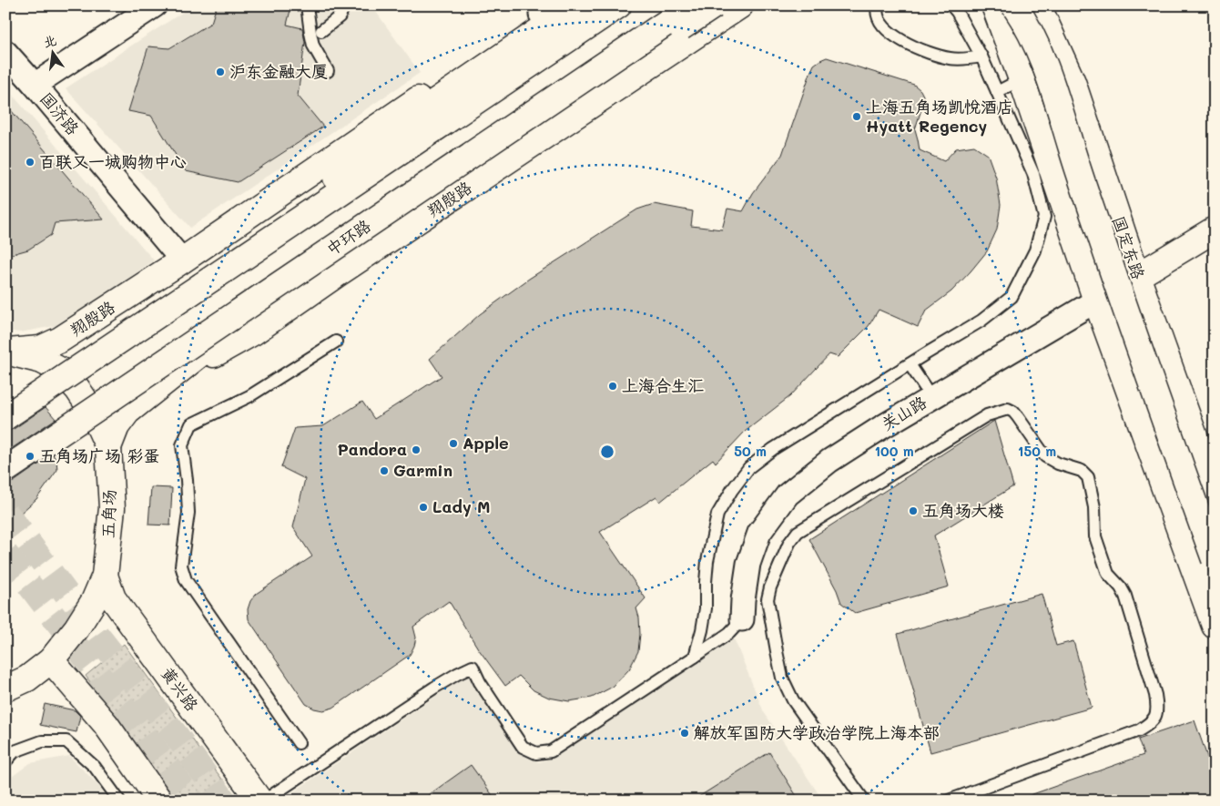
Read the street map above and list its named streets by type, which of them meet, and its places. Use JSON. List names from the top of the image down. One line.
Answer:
{"streets":{"main road":["翔殷路","中环路","国定东路","五角场","黄兴路"],"street":["国济路","关山路"]},"crossings":[["国济路","翔殷路"],["翔殷路","五角场"],["五角场","黄兴路"]],"places":["沪东金融大厦","上海五角场凯悦酒店 Hyatt Regency","百联又一城购物中心","上海合生汇","Apple","Pandora","五角场广场 彩蛋","Garmin","Lady M","五角场大楼","解放军国防大学政治学院上海本部"],"north":"top","rings":["50 m","100 m","150 m"]}
